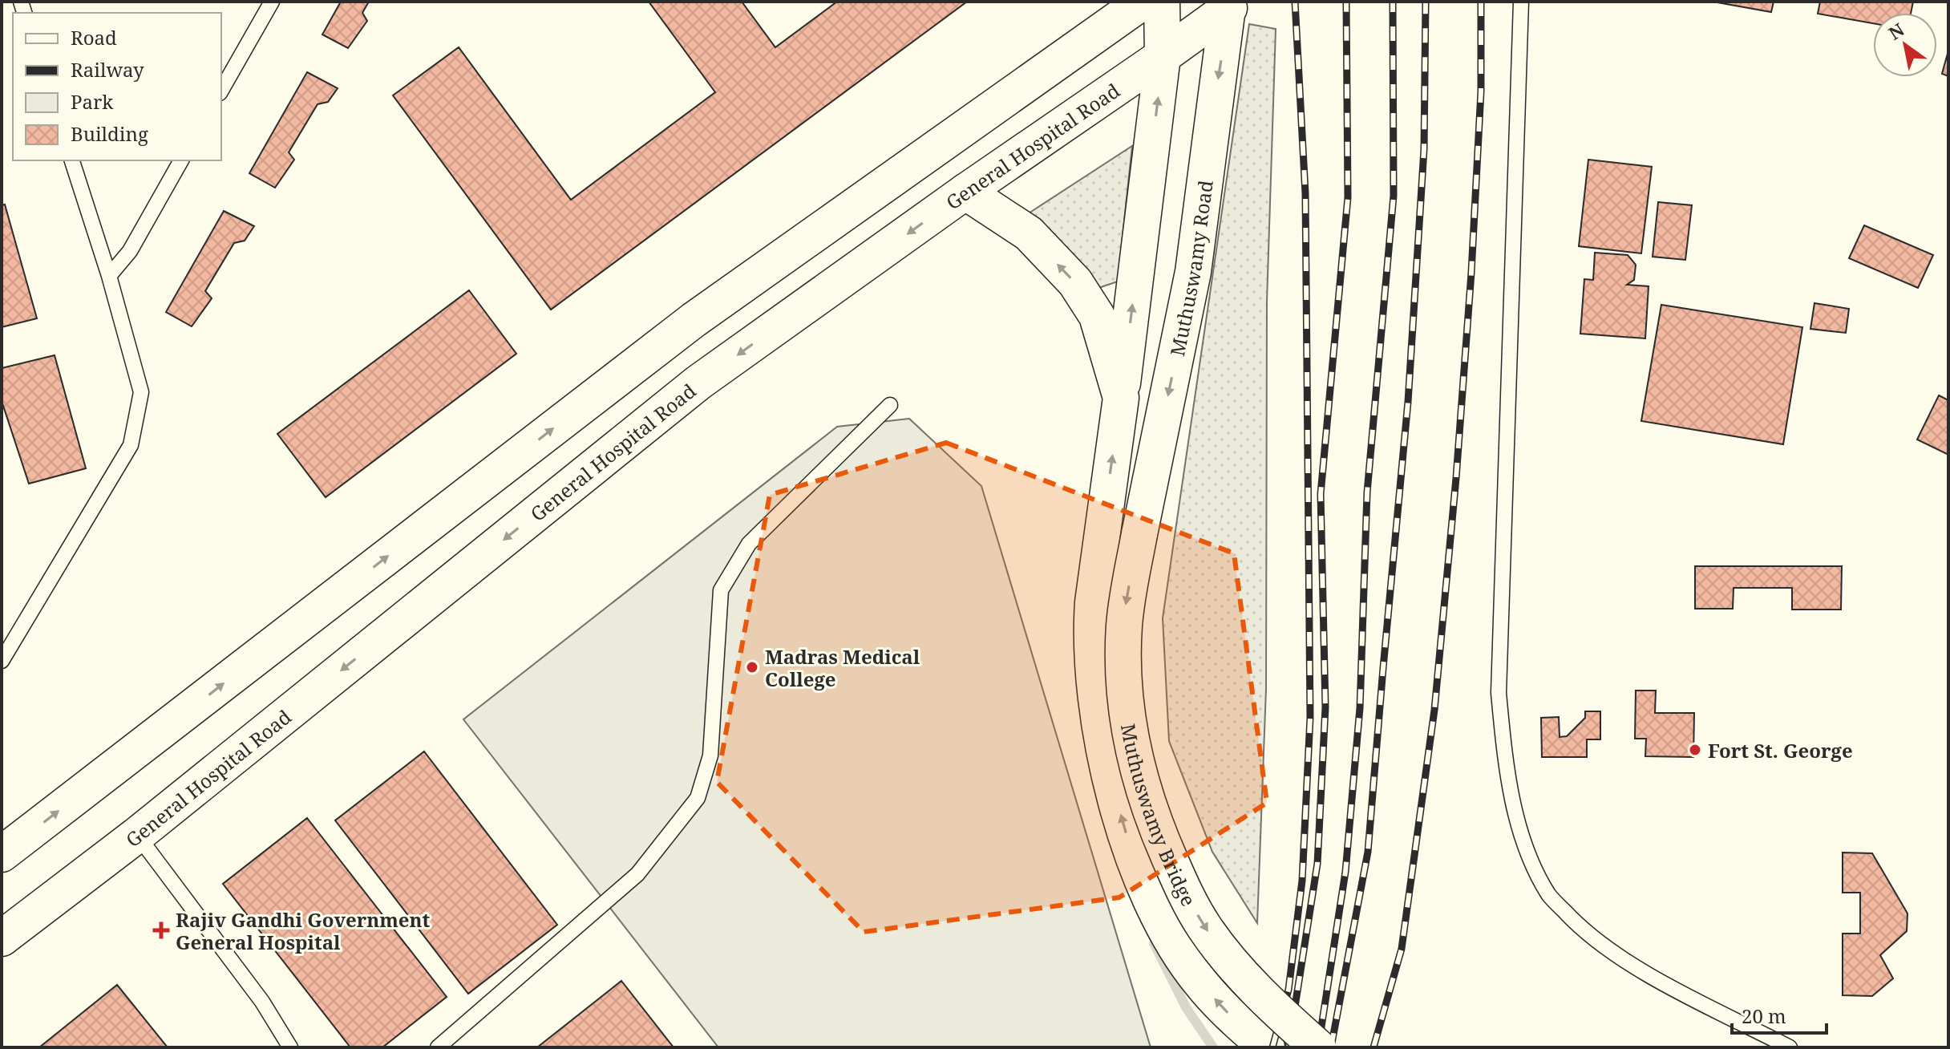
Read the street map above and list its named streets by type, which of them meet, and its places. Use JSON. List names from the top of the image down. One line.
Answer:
{"streets":{"main road":["General Hospital Road","Muthuswamy Road","Muthuswamy Bridge"]},"crossings":[["General Hospital Road","Muthuswamy Road"],["Muthuswamy Road","Muthuswamy Bridge"]],"places":{"other":["Madras Medical College","Fort St. George"],"health":["Rajiv Gandhi Government General Hospital"]},"legend":["Road","Railway","Park","Building"],"scale_bar":"20 m","north":"top left"}
